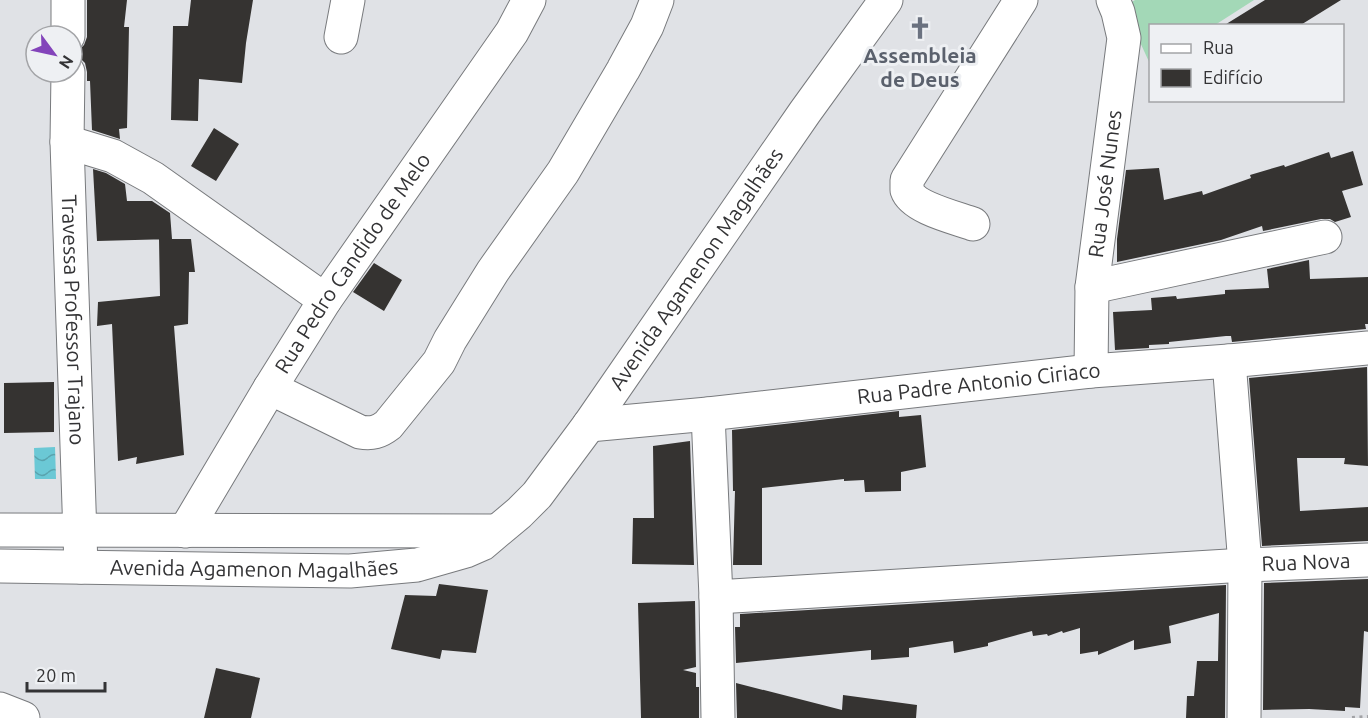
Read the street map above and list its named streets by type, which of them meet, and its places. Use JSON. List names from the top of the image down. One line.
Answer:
{"streets":{"street":["Rua José Nunes","Rua Pedro Candido de Melo","Avenida Agamenon Magalhães","Travessa Professor Trajano","Rua Padre Antonio Ciriaco","Rua Nova"]},"crossings":[["Rua José Nunes","Rua Padre Antonio Ciriaco"],["Rua Pedro Candido de Melo","Avenida Agamenon Magalhães"],["Avenida Agamenon Magalhães","Travessa Professor Trajano"],["Avenida Agamenon Magalhães","Rua Padre Antonio Ciriaco"]],"places":{"church":["Assembleia de Deus"]},"legend":["Rua","Edifício"],"scale_bar":"20 m","north":"bottom right"}
